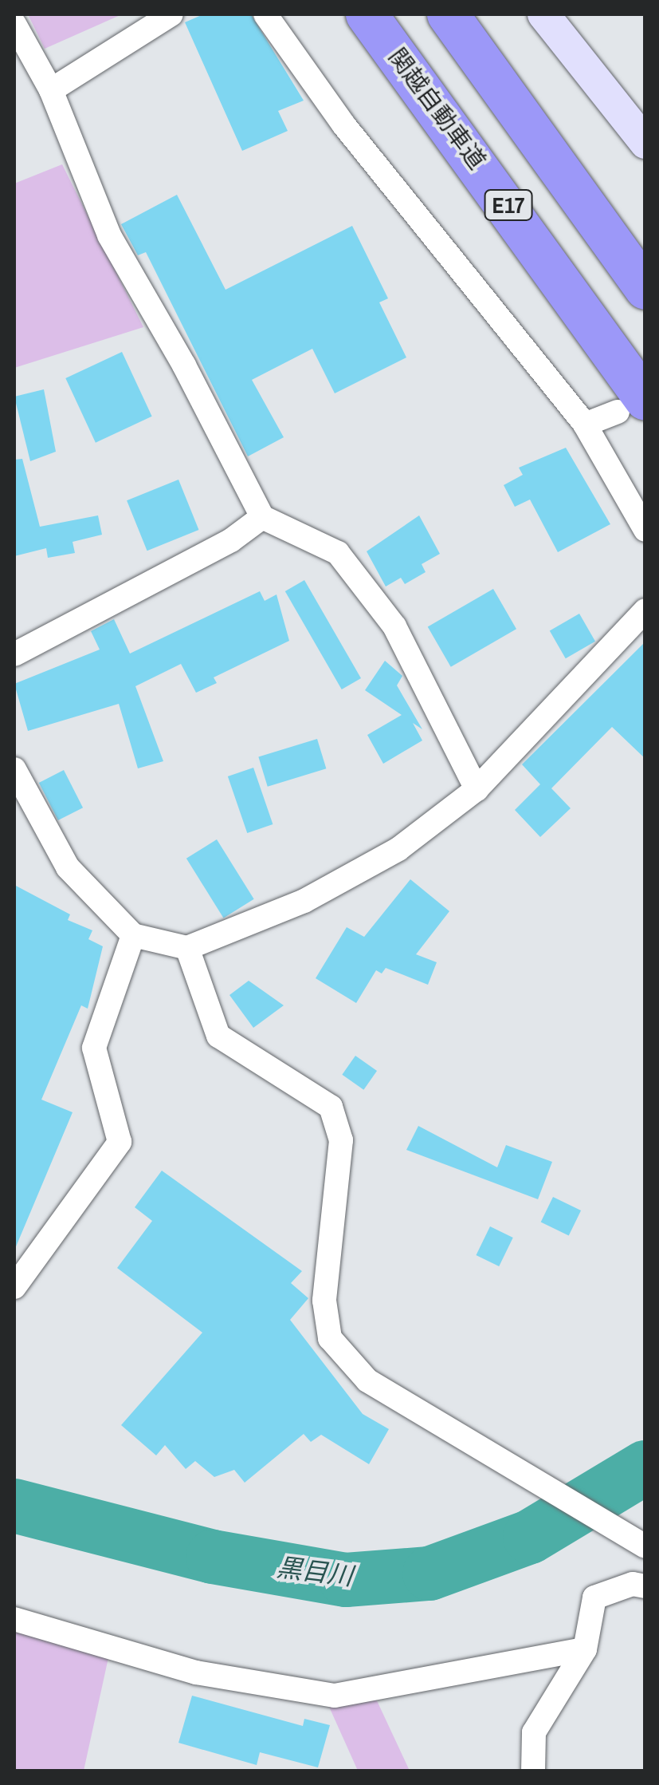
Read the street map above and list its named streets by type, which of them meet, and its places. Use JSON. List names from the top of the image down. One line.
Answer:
{"streets":{"highway":["関越自動車道","E17"]},"water":["黒目川"]}
